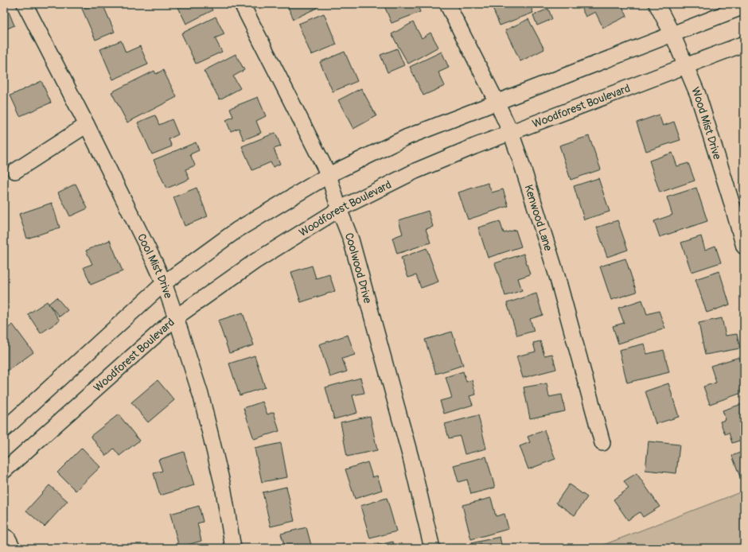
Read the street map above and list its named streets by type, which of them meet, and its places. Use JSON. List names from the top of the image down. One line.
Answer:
{"streets":{"street":["Woodforest Boulevard","Wood Mist Drive","Kenwood Lane","Cool Mist Drive","Coolwood Drive"]},"crossings":[["Woodforest Boulevard","Wood Mist Drive"],["Woodforest Boulevard","Kenwood Lane"],["Woodforest Boulevard","Cool Mist Drive"],["Woodforest Boulevard","Coolwood Drive"]]}
